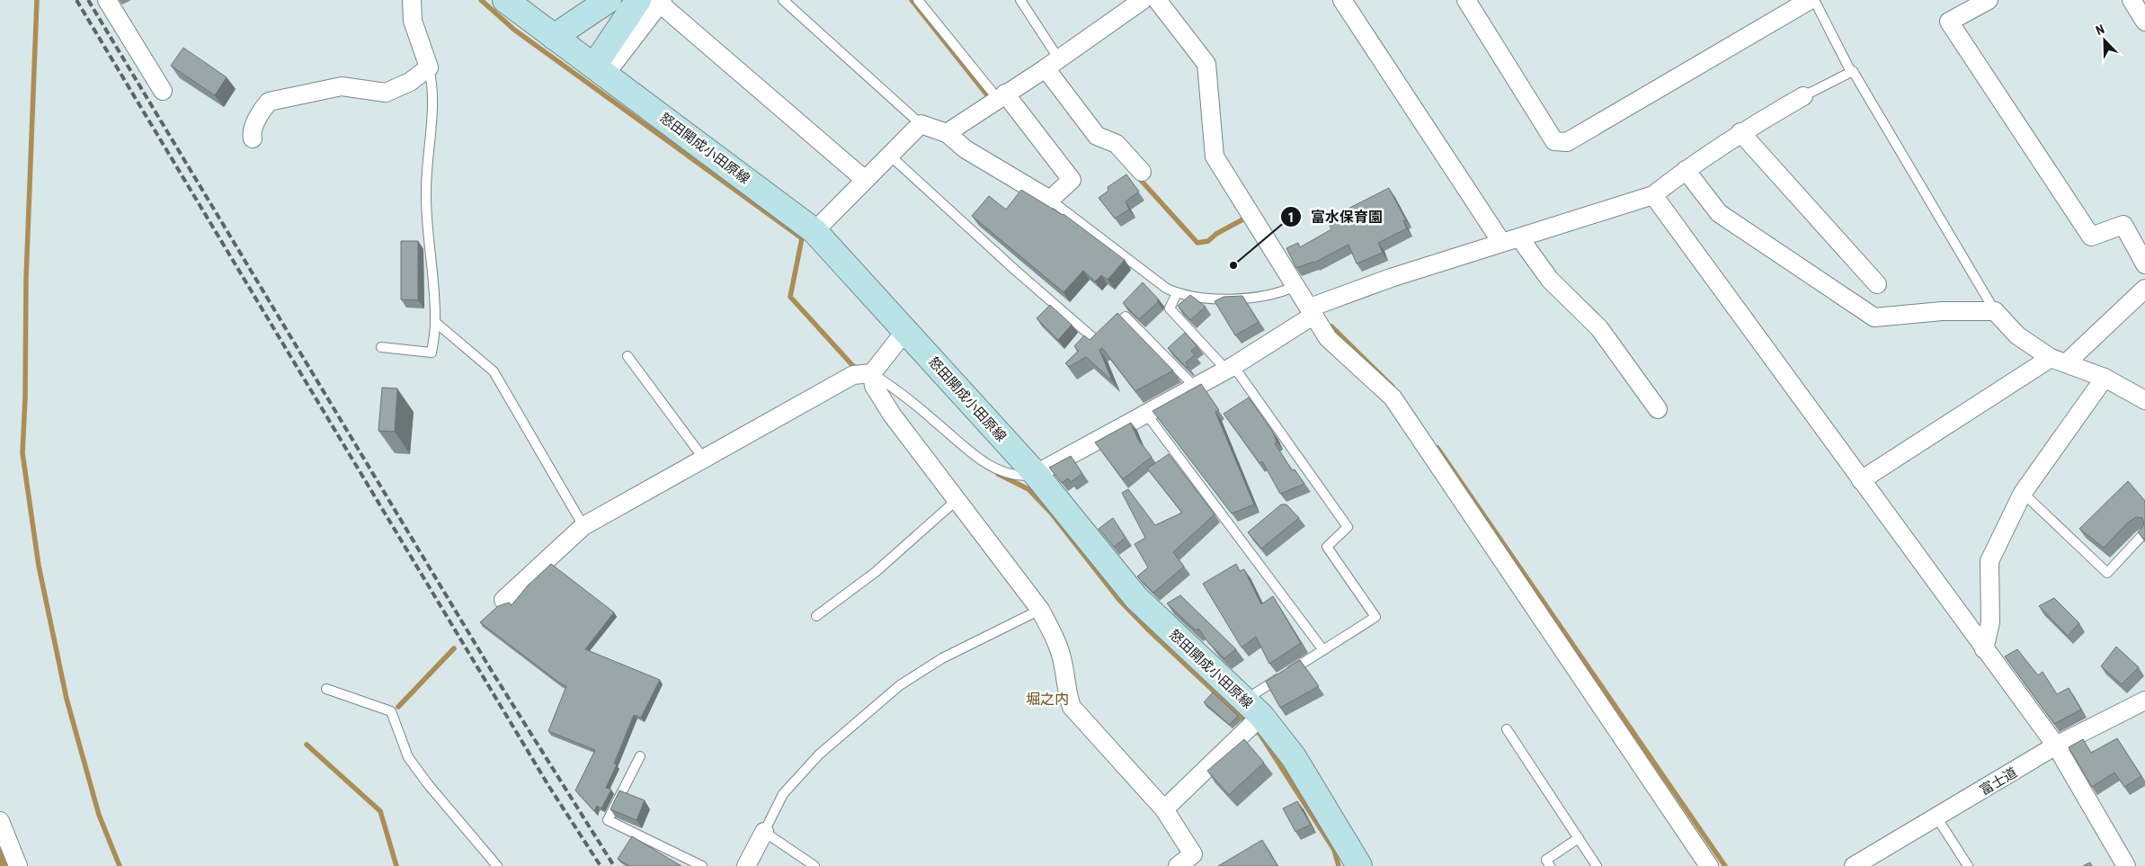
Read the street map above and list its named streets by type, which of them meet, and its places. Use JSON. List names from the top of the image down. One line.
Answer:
{"streets":{"main road":["怒田開成小田原線"],"street":["富士道"]},"districts":["堀之内"],"places":["富水保育園"],"north":"top left"}
